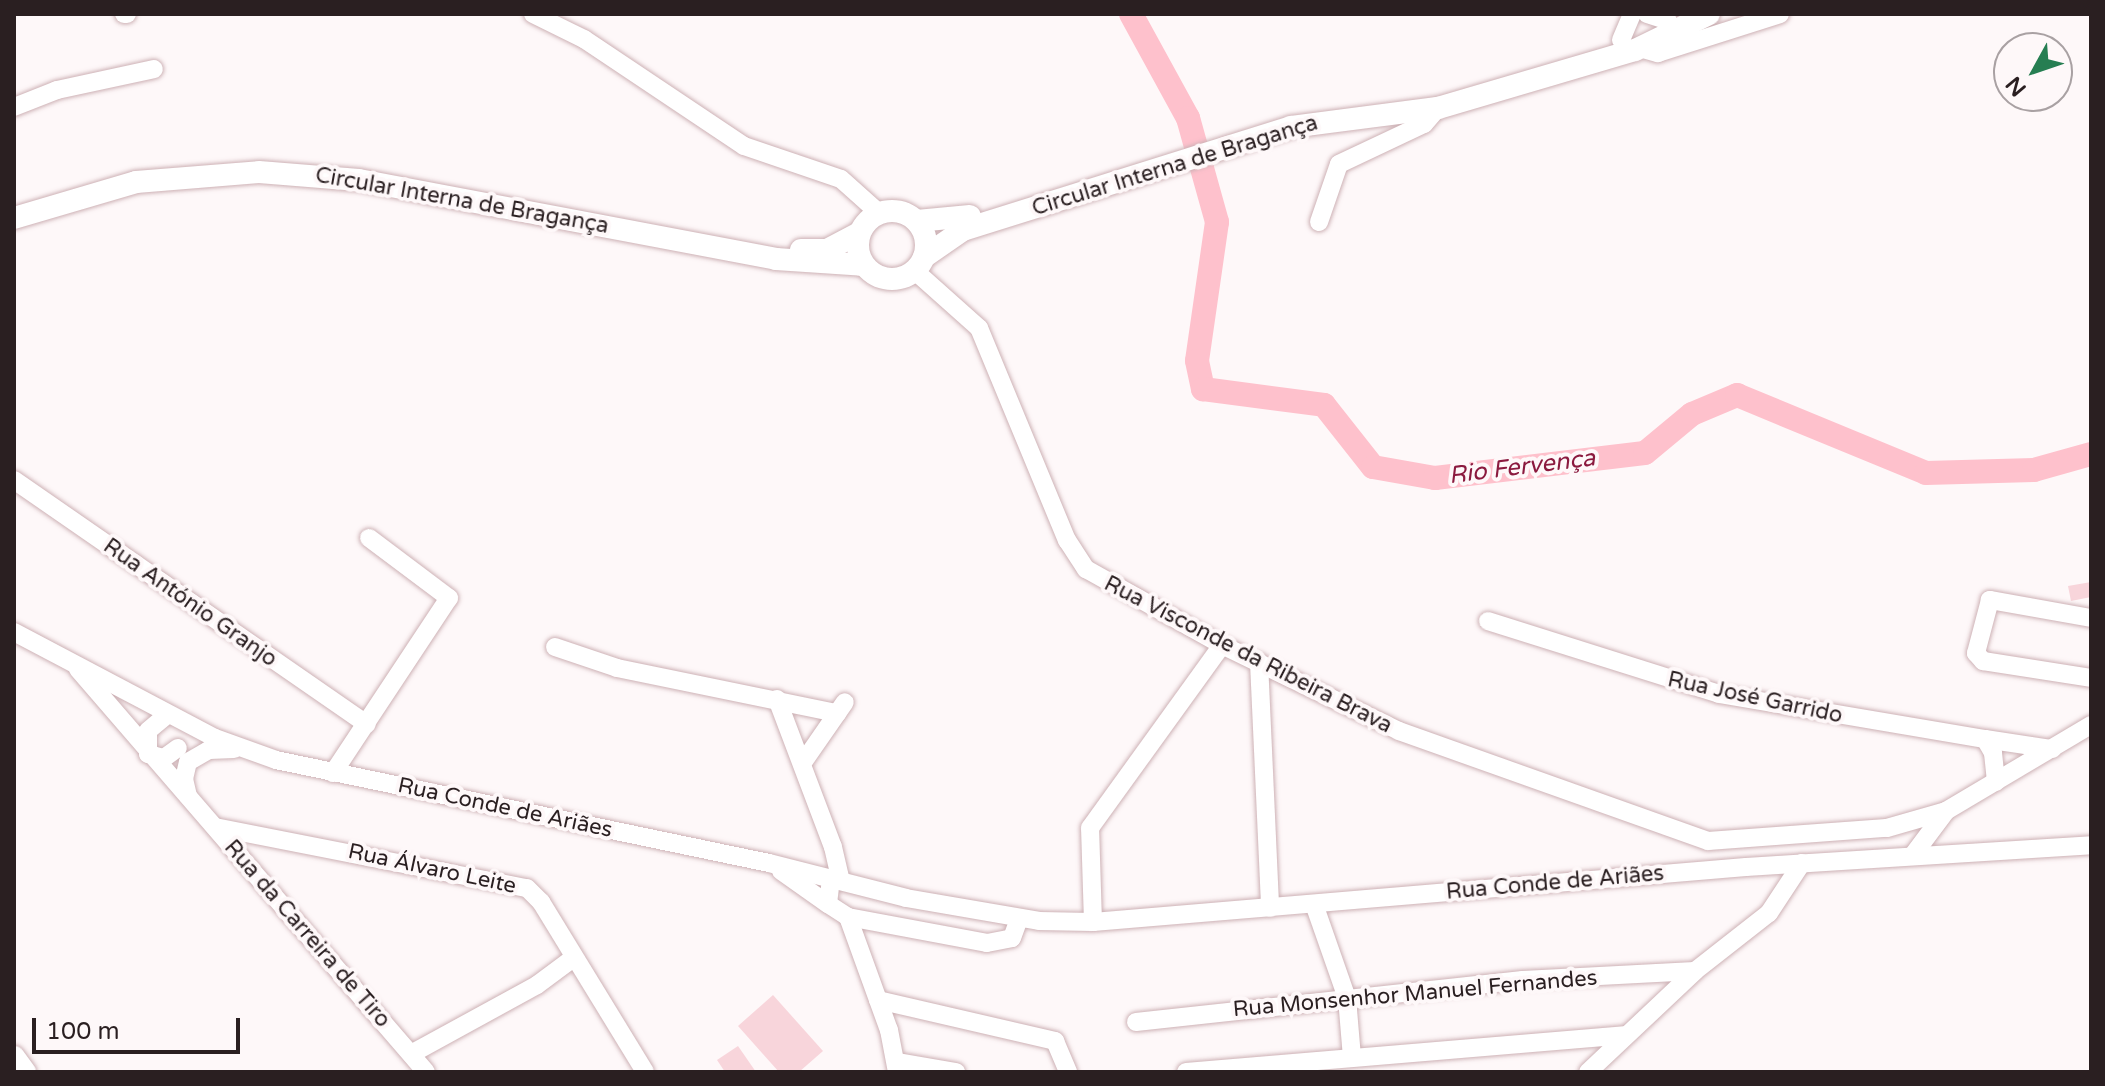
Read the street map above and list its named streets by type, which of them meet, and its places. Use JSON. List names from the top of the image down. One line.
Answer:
{"streets":{"main road":["Circular Interna de Bragança"],"street":["Rua António Granjo","Rua Visconde da Ribeira Brava","Rua José Garrido","Rua Conde de Ariães","Rua Álvaro Leite","Rua da Carreira de Tiro","Rua Monsenhor Manuel Fernandes"]},"crossings":[["Circular Interna de Bragança","Rua Visconde da Ribeira Brava"],["Rua Visconde da Ribeira Brava","Rua José Garrido"],["Rua Conde de Ariães","Rua da Carreira de Tiro"],["Rua Álvaro Leite","Rua da Carreira de Tiro"]],"water":["Rio Fervença"],"scale_bar":"100 m","north":"bottom left"}
